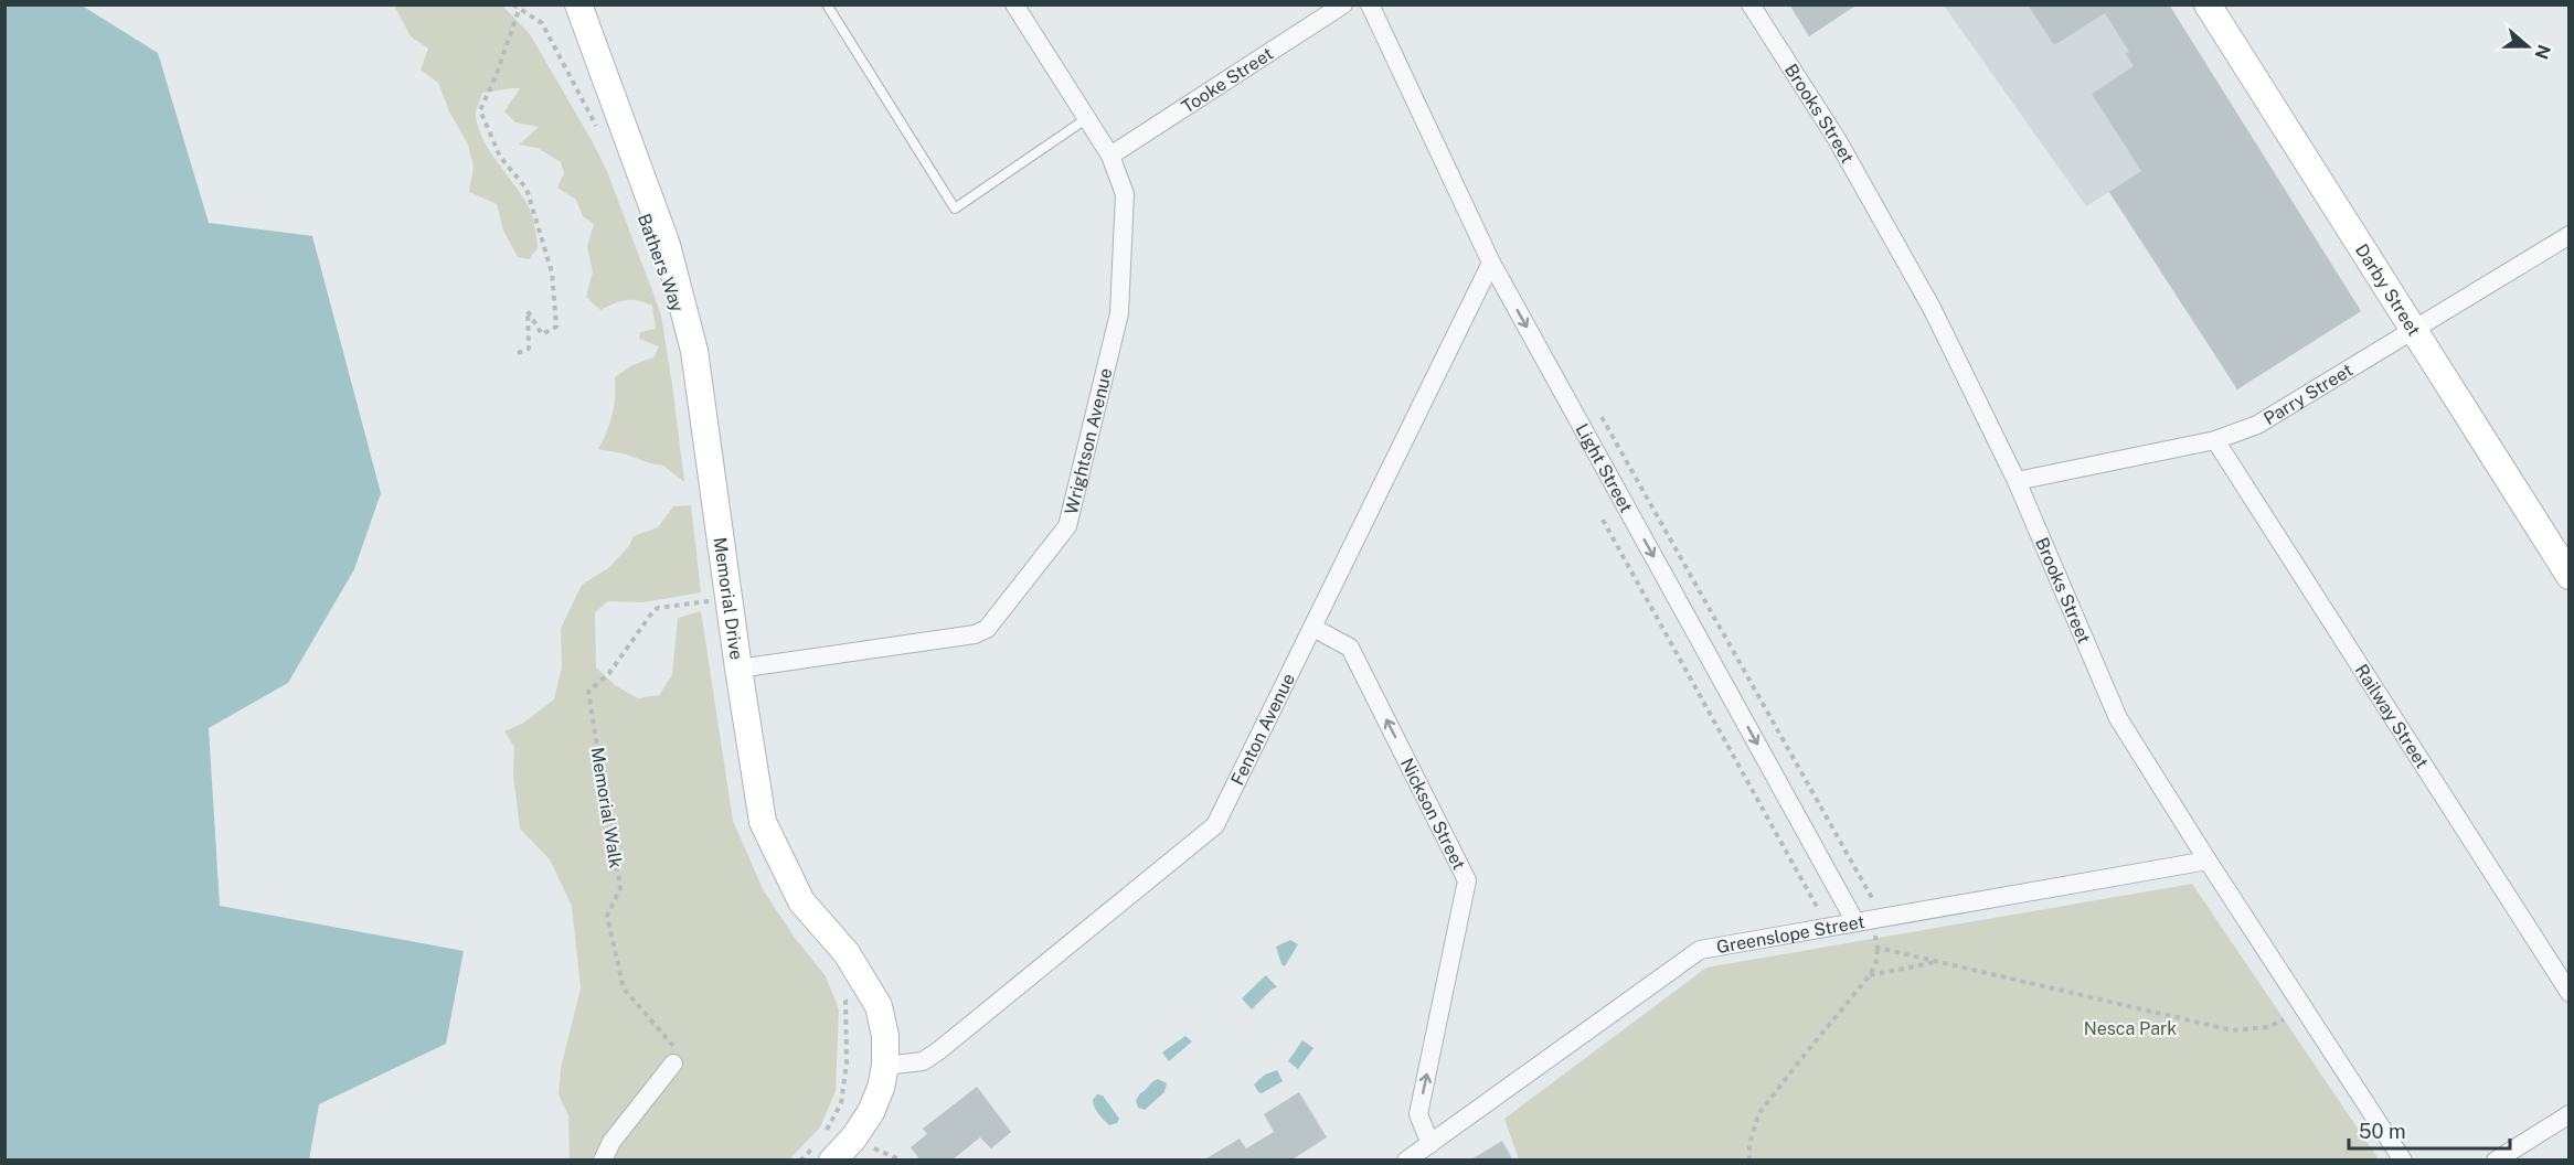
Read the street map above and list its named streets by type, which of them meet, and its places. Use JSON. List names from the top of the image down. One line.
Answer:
{"streets":{"main road":["Darby Street","Memorial Drive"],"street":["Tooke Street","Brooks Street","Parry Street","Wrightson Avenue","Light Street","Railway Street","Fenton Avenue","Nickson Street","Greenslope Street"],"path":["Memorial Walk"]},"crossings":[["Tooke Street","Wrightson Avenue"],["Brooks Street","Parry Street"],["Brooks Street","Greenslope Street"],["Darby Street","Parry Street"],["Parry Street","Railway Street"],["Wrightson Avenue","Memorial Drive"],["Light Street","Fenton Avenue"],["Light Street","Greenslope Street"],["Memorial Drive","Fenton Avenue"],["Fenton Avenue","Nickson Street"],["Nickson Street","Greenslope Street"]],"one_way":["Light Street","Nickson Street"],"parks":["Nesca Park"],"scale_bar":"50 m","north":"right"}
